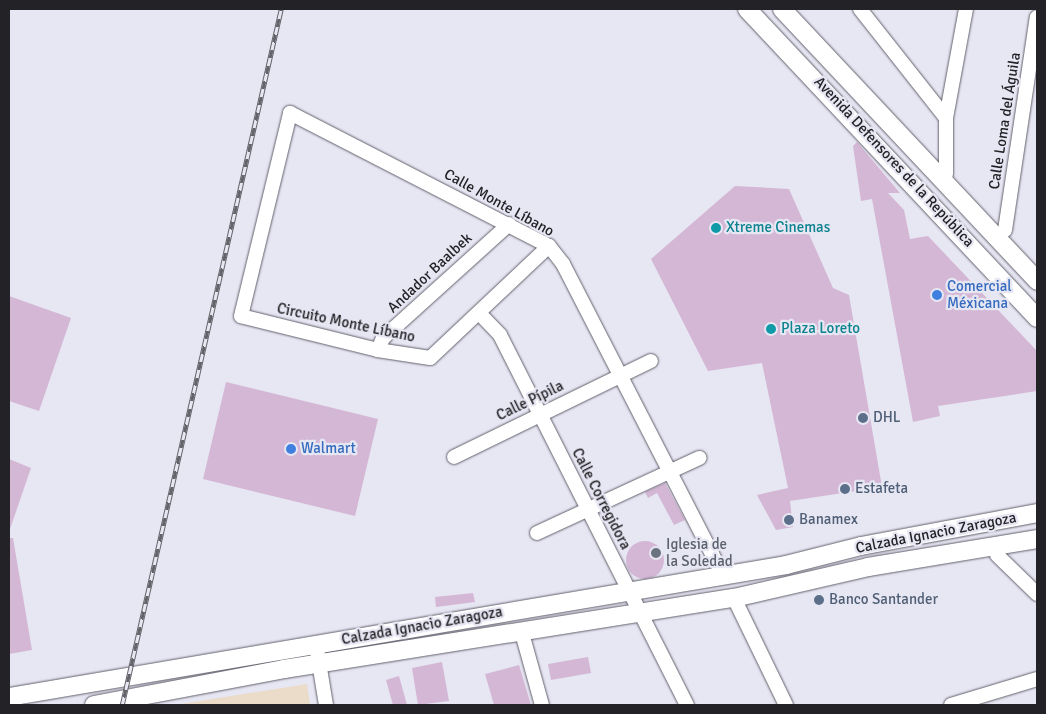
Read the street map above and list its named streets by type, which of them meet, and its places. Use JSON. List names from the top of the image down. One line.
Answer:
{"streets":{"main road":["Avenida Defensores de la República","Calzada Ignacio Zaragoza"],"street":["Calle Loma del Águila","Calle Monte Líbano","Andador Baalbek","Circuito Monte Líbano","Calle Pípila","Calle Corregidora"]},"crossings":[["Calle Monte Líbano","Andador Baalbek"],["Calle Monte Líbano","Circuito Monte Líbano"],["Calle Monte Líbano","Calle Pípila"],["Calle Monte Líbano","Calzada Ignacio Zaragoza"],["Andador Baalbek","Circuito Monte Líbano"],["Circuito Monte Líbano","Calle Corregidora"],["Calle Pípila","Calle Corregidora"],["Calle Corregidora","Calzada Ignacio Zaragoza"]],"places":["Xtreme Cinemas","Comercial Méxicana","Plaza Loreto","DHL","Walmart","Estafeta","Banamex","Iglesia de la Soledad","Banco Santander"]}
